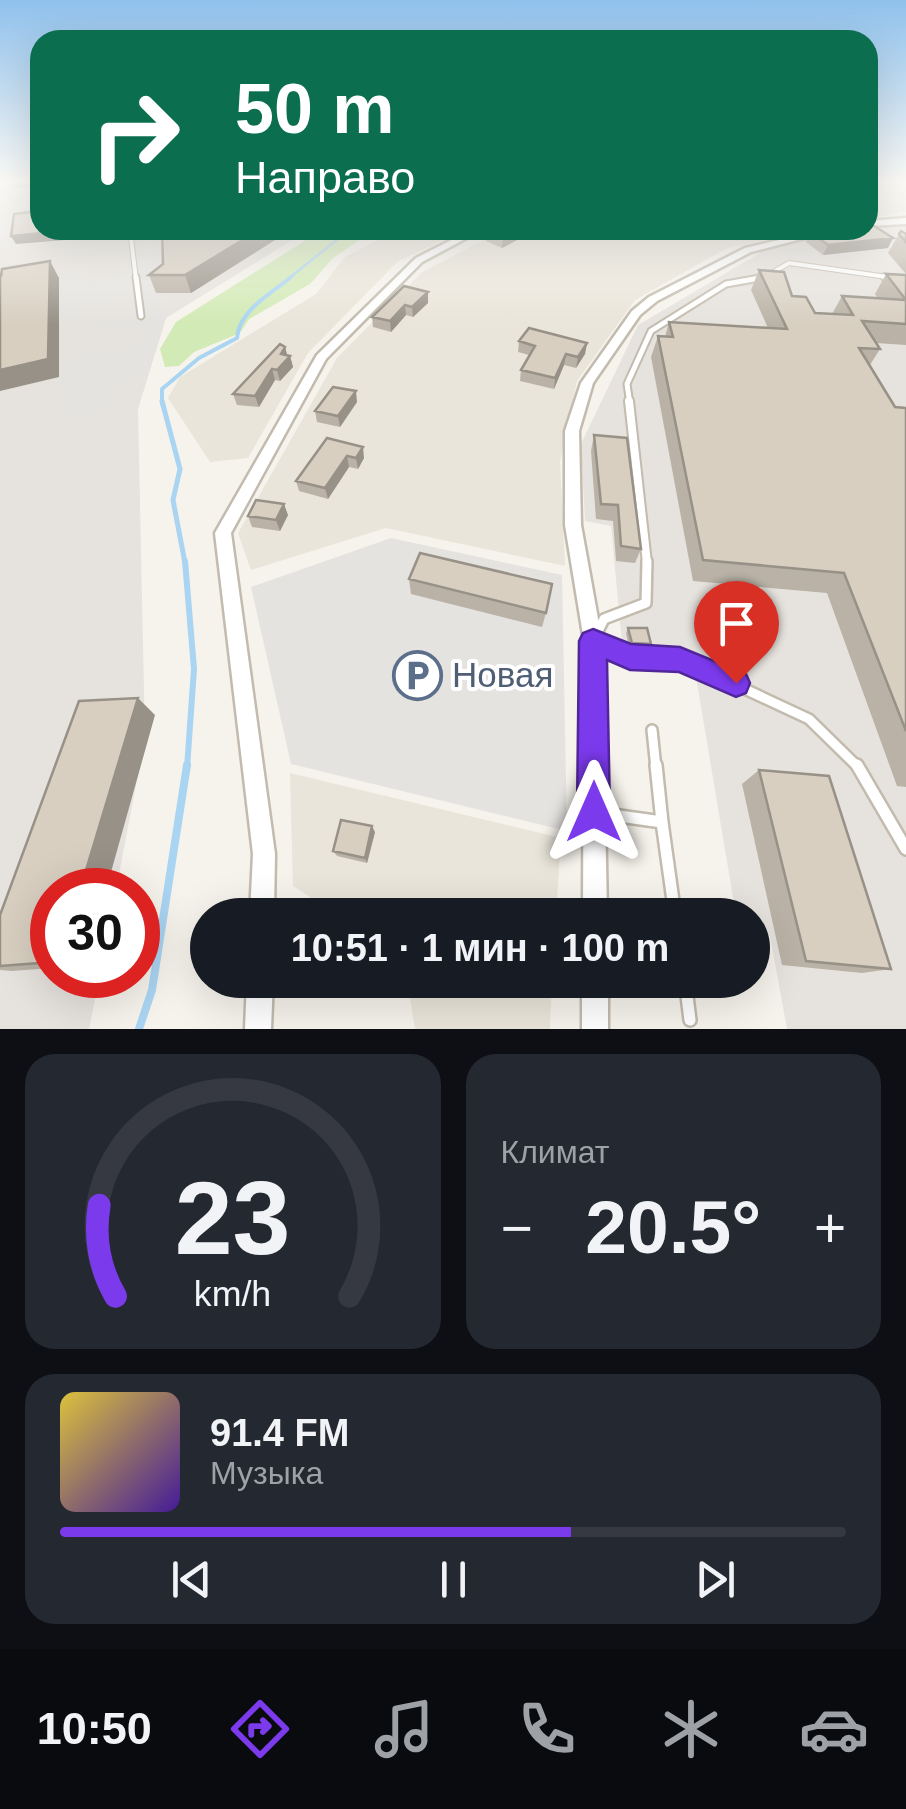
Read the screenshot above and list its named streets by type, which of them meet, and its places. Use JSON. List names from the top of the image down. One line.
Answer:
{"places":{"parking":["Новая"]},"page":{"turn":["50 m","Направо"],"limit":"30","trip":"10:51 · 1 мин · 100 m","tile":"Климат","heat":["−","20.5°","+"],"song":["91.4 FM","Музыка"],"tabs":"10:50","gauge":["23","km/h"]}}
